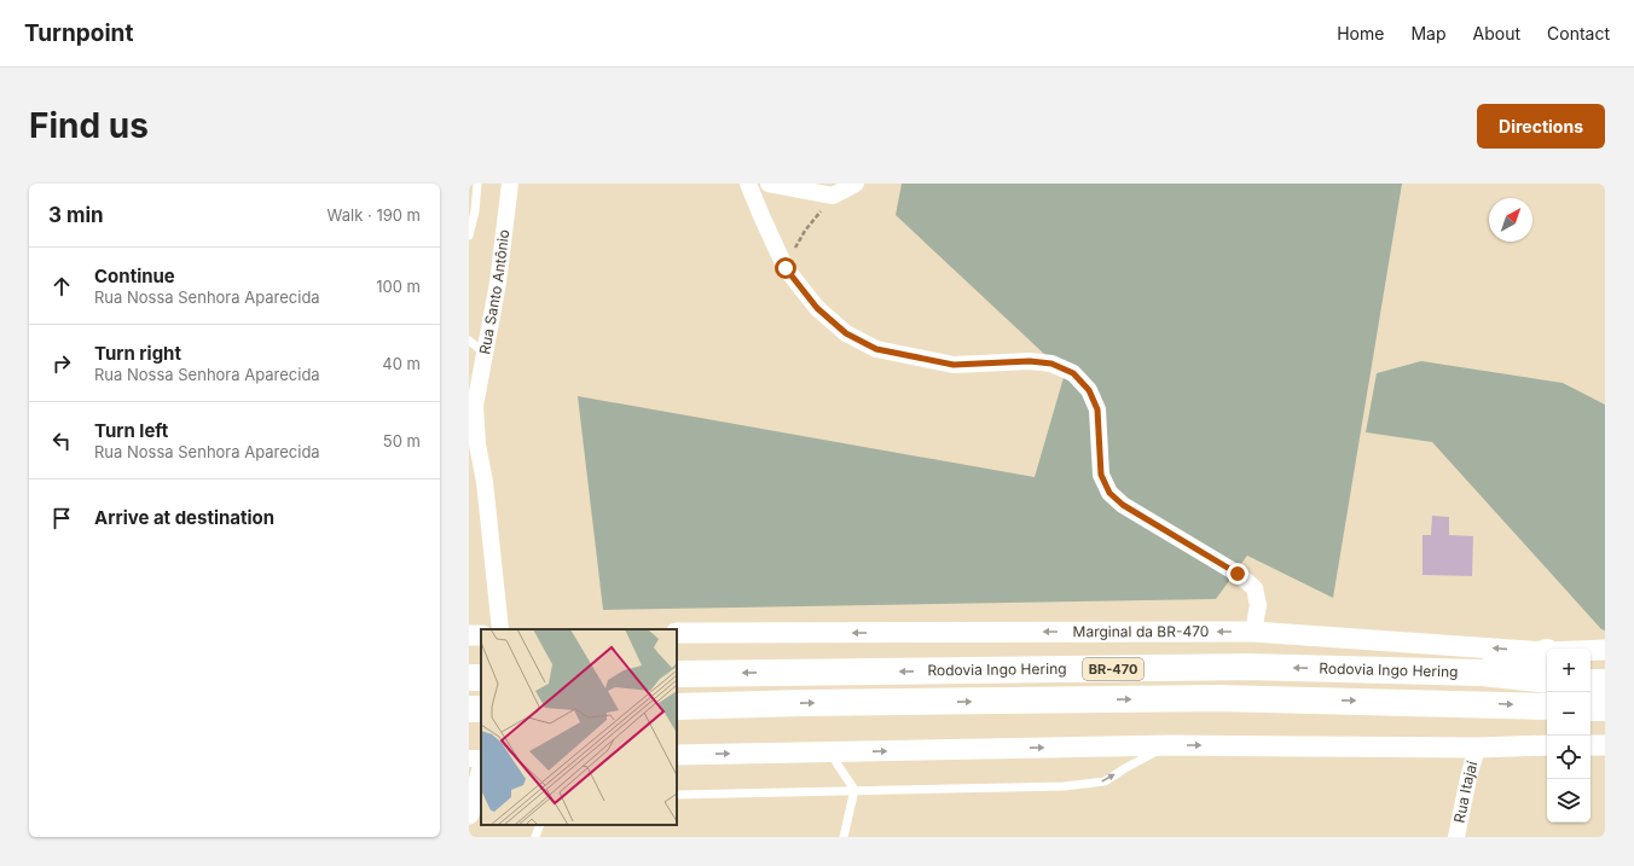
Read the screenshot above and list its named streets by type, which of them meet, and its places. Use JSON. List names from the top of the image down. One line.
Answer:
{"streets":{"highway":["BR-470","Rodovia Ingo Hering"],"street":["Rua Santo Antônio","Marginal da BR-470","Rua Itajaí"]},"north":"top right","page":{"header":"Turnpoint","nav":["Home","Map","About","Contact"],"buttons":"Directions","title":"Find us","heading":["3 min","Walk · 190 m"],"list":[["Continue","Rua Nossa Senhora Aparecida","100 m"],["Turn right","Rua Nossa Senhora Aparecida","40 m"],["Turn left","Rua Nossa Senhora Aparecida","50 m"],"Arrive at destination"],"map_buttons":["+","−"]}}
